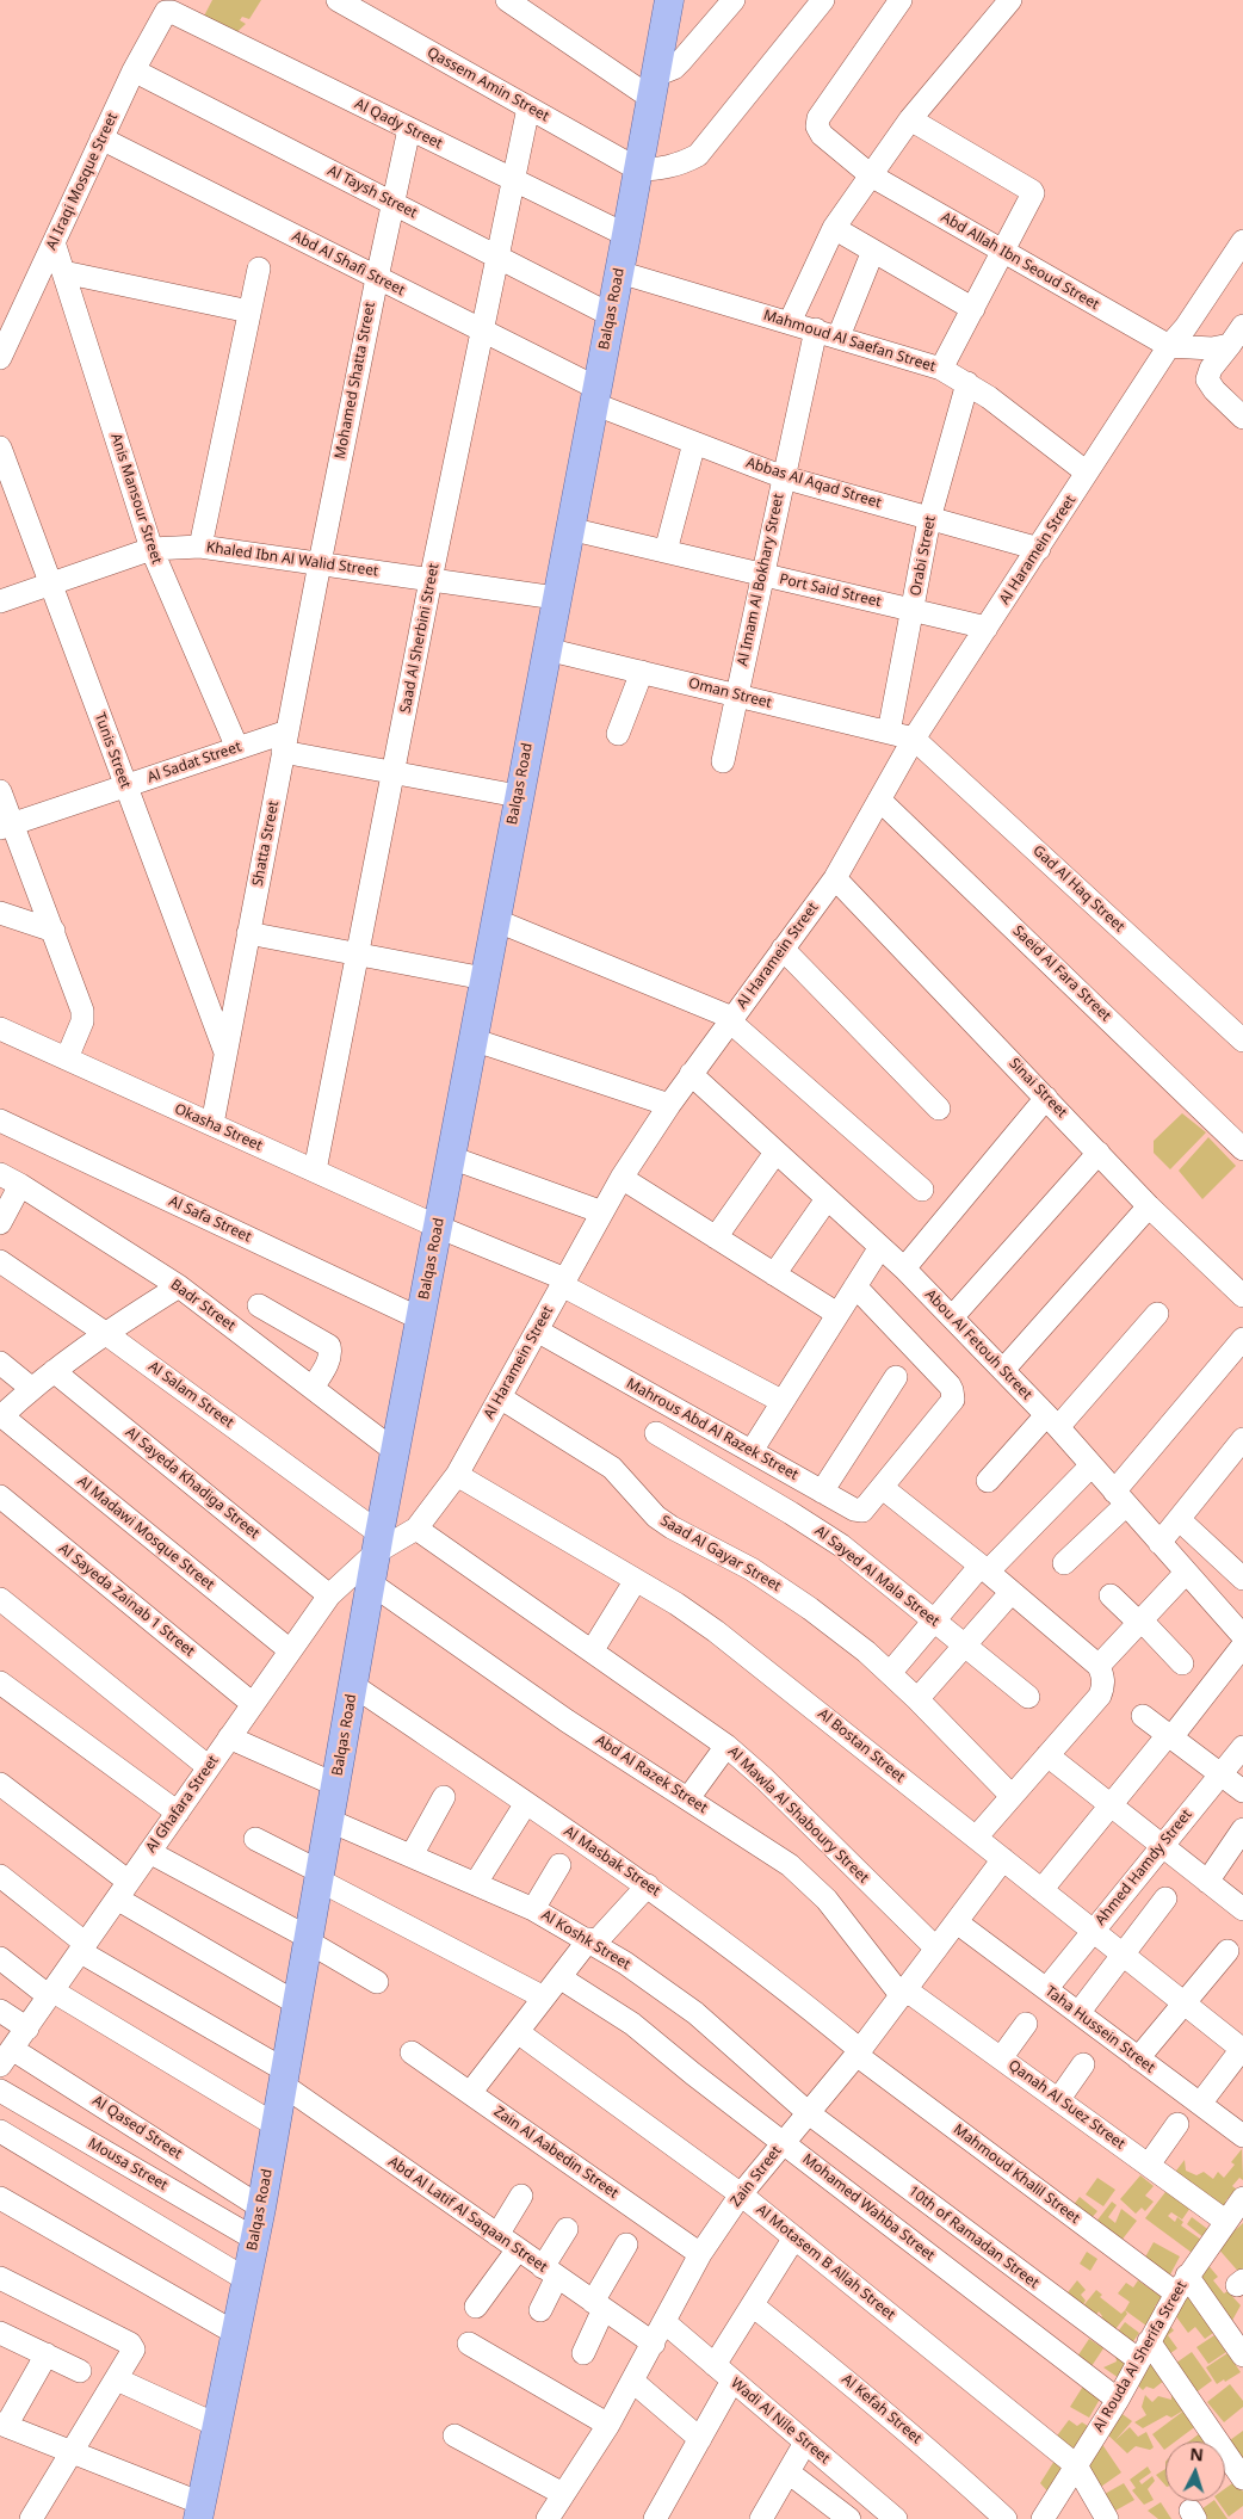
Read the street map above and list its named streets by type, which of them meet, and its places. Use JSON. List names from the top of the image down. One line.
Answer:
{"streets":{"main road":["Balqas Road"],"street":["Qassem Amin Street","Al Qady Street","Al Iraqi Mosque Street","Al Taysh Street","Abd Allah Ibn Seoud Street","Abd Al Shafi Street","Mahmoud Al Saefan Street","Mohamed Shatta Street","Abbas Al Aqad Street","Anis Mansour Street","Al Haramein Street","Orabi Street","Khaled Ibn Al Walid Street","Al Imam Al Bokhary Street","Port Said Street","Saad Al Sherbini Street","Oman Street","Tunis Street","Al Sadat Street","Shatta Street","Gad Al Haq Street","Saeid Al Fara Street","Sinai Street","Okasha Street","Al Safa Street","Badr Street","Abou Al Fetouh Street","Al Salam Street","Mahrous Abd Al Razek Street","Al Sayeda Khadiga Street","Al Madawi Mosque Street","Saad Al Gayar Street","Al Sayed Al Mala Street","Al Sayeda Zainab 1 Street","Al Bostan Street","Abd Al Razek Street","Al Ghafara Street","Al Mawla Al Shaboury Street","Al Masbak Street","Ahmed Hamdy Street","Al Koshk Street","Taha Hussein Street","Qanah Al Suez Street","Al Qased Street","Zain Al Aabedin Street","Mousa Street","Mahmoud Khalil Street","Zain Street","Mohamed Wahba Street","Abd Al Latif Al Saqaan Street","10th of Ramadan Street","Al Motasem B Allah Street","Al Rouda Al Sherifa Street","Al Kefah Street","Wadi Al Nile Street"]},"crossings":[["Qassem Amin Street","Balqas Road"],["Qassem Amin Street","Saad Al Sherbini Street"],["Al Qady Street","Al Iraqi Mosque Street"],["Al Qady Street","Balqas Road"],["Al Qady Street","Mohamed Shatta Street"],["Al Qady Street","Saad Al Sherbini Street"],["Al Iraqi Mosque Street","Al Taysh Street"],["Al Iraqi Mosque Street","Abd Al Shafi Street"],["Al Iraqi Mosque Street","Anis Mansour Street"],["Al Taysh Street","Balqas Road"],["Al Taysh Street","Mohamed Shatta Street"],["Al Taysh Street","Saad Al Sherbini Street"],["Abd Allah Ibn Seoud Street","Al Haramein Street"],["Abd Al Shafi Street","Balqas Road"],["Abd Al Shafi Street","Mohamed Shatta Street"],["Abd Al Shafi Street","Abbas Al Aqad Street"],["Abd Al Shafi Street","Saad Al Sherbini Street"],["Balqas Road","Mahmoud Al Saefan Street"],["Balqas Road","Abbas Al Aqad Street"],["Balqas Road","Al Haramein Street"],["Balqas Road","Khaled Ibn Al Walid Street"],["Balqas Road","Port Said Street"],["Balqas Road","Oman Street"],["Balqas Road","Al Sadat Street"],["Balqas Road","Okasha Street"],["Balqas Road","Al Safa Street"],["Balqas Road","Badr Street"],["Balqas Road","Al Salam Street"],["Balqas Road","Abd Al Razek Street"],["Balqas Road","Al Ghafara Street"],["Balqas Road","Al Masbak Street"],["Balqas Road","Al Koshk Street"],["Balqas Road","Al Qased Street"],["Balqas Road","Mousa Street"],["Balqas Road","Abd Al Latif Al Saqaan Street"],["Mahmoud Al Saefan Street","Al Haramein Street"],["Mahmoud Al Saefan Street","Orabi Street"],["Mahmoud Al Saefan Street","Al Imam Al Bokhary Street"],["Mohamed Shatta Street","Khaled Ibn Al Walid Street"],["Mohamed Shatta Street","Shatta Street"],["Abbas Al Aqad Street","Al Haramein Street"],["Abbas Al Aqad Street","Orabi Street"],["Abbas Al Aqad Street","Al Imam Al Bokhary Street"],["Anis Mansour Street","Khaled Ibn Al Walid Street"],["Anis Mansour Street","Al Sadat Street"],["Al Haramein Street","Port Said Street"],["Al Haramein Street","Oman Street"],["Al Haramein Street","Gad Al Haq Street"],["Al Haramein Street","Saeid Al Fara Street"],["Al Haramein Street","Sinai Street"],["Al Haramein Street","Okasha Street"],["Al Haramein Street","Abou Al Fetouh Street"],["Al Haramein Street","Al Salam Street"],["Al Haramein Street","Mahrous Abd Al Razek Street"],["Al Haramein Street","Saad Al Gayar Street"],["Al Haramein Street","Al Bostan Street"],["Al Haramein Street","Al Ghafara Street"],["Al Haramein Street","Al Mawla Al Shaboury Street"],["Orabi Street","Port Said Street"],["Orabi Street","Oman Street"],["Khaled Ibn Al Walid Street","Saad Al Sherbini Street"],["Khaled Ibn Al Walid Street","Tunis Street"],["Khaled Ibn Al Walid Street","Shatta Street"],["Al Imam Al Bokhary Street","Port Said Street"],["Al Imam Al Bokhary Street","Oman Street"],["Saad Al Sherbini Street","Al Sadat Street"],["Saad Al Sherbini Street","Okasha Street"],["Oman Street","Gad Al Haq Street"],["Tunis Street","Al Sadat Street"],["Tunis Street","Shatta Street"],["Al Sadat Street","Shatta Street"],["Shatta Street","Okasha Street"],["Al Salam Street","Al Ghafara Street"],["Al Sayeda Khadiga Street","Al Ghafara Street"],["Al Madawi Mosque Street","Al Ghafara Street"],["Al Sayeda Zainab 1 Street","Al Ghafara Street"],["Al Bostan Street","Ahmed Hamdy Street"],["Al Bostan Street","Zain Street"],["Abd Al Razek Street","Qanah Al Suez Street"],["Abd Al Razek Street","Zain Street"],["Al Ghafara Street","Al Qased Street"],["Al Ghafara Street","Abd Al Latif Al Saqaan Street"],["Al Mawla Al Shaboury Street","Zain Street"],["Al Masbak Street","Mahmoud Khalil Street"],["Al Masbak Street","Zain Street"],["Ahmed Hamdy Street","Taha Hussein Street"],["Al Koshk Street","Zain Street"],["Al Koshk Street","10th of Ramadan Street"],["Taha Hussein Street","Zain Street"],["Qanah Al Suez Street","Zain Street"],["Qanah Al Suez Street","Al Rouda Al Sherifa Street"],["Zain Al Aabedin Street","Zain Street"],["Mahmoud Khalil Street","Zain Street"],["Mahmoud Khalil Street","Al Rouda Al Sherifa Street"],["Zain Street","Mohamed Wahba Street"],["Zain Street","Abd Al Latif Al Saqaan Street"],["Zain Street","10th of Ramadan Street"],["Zain Street","Al Motasem B Allah Street"],["Zain Street","Wadi Al Nile Street"],["Mohamed Wahba Street","Al Rouda Al Sherifa Street"],["10th of Ramadan Street","Al Rouda Al Sherifa Street"],["Al Motasem B Allah Street","Al Rouda Al Sherifa Street"]],"north":"top"}
